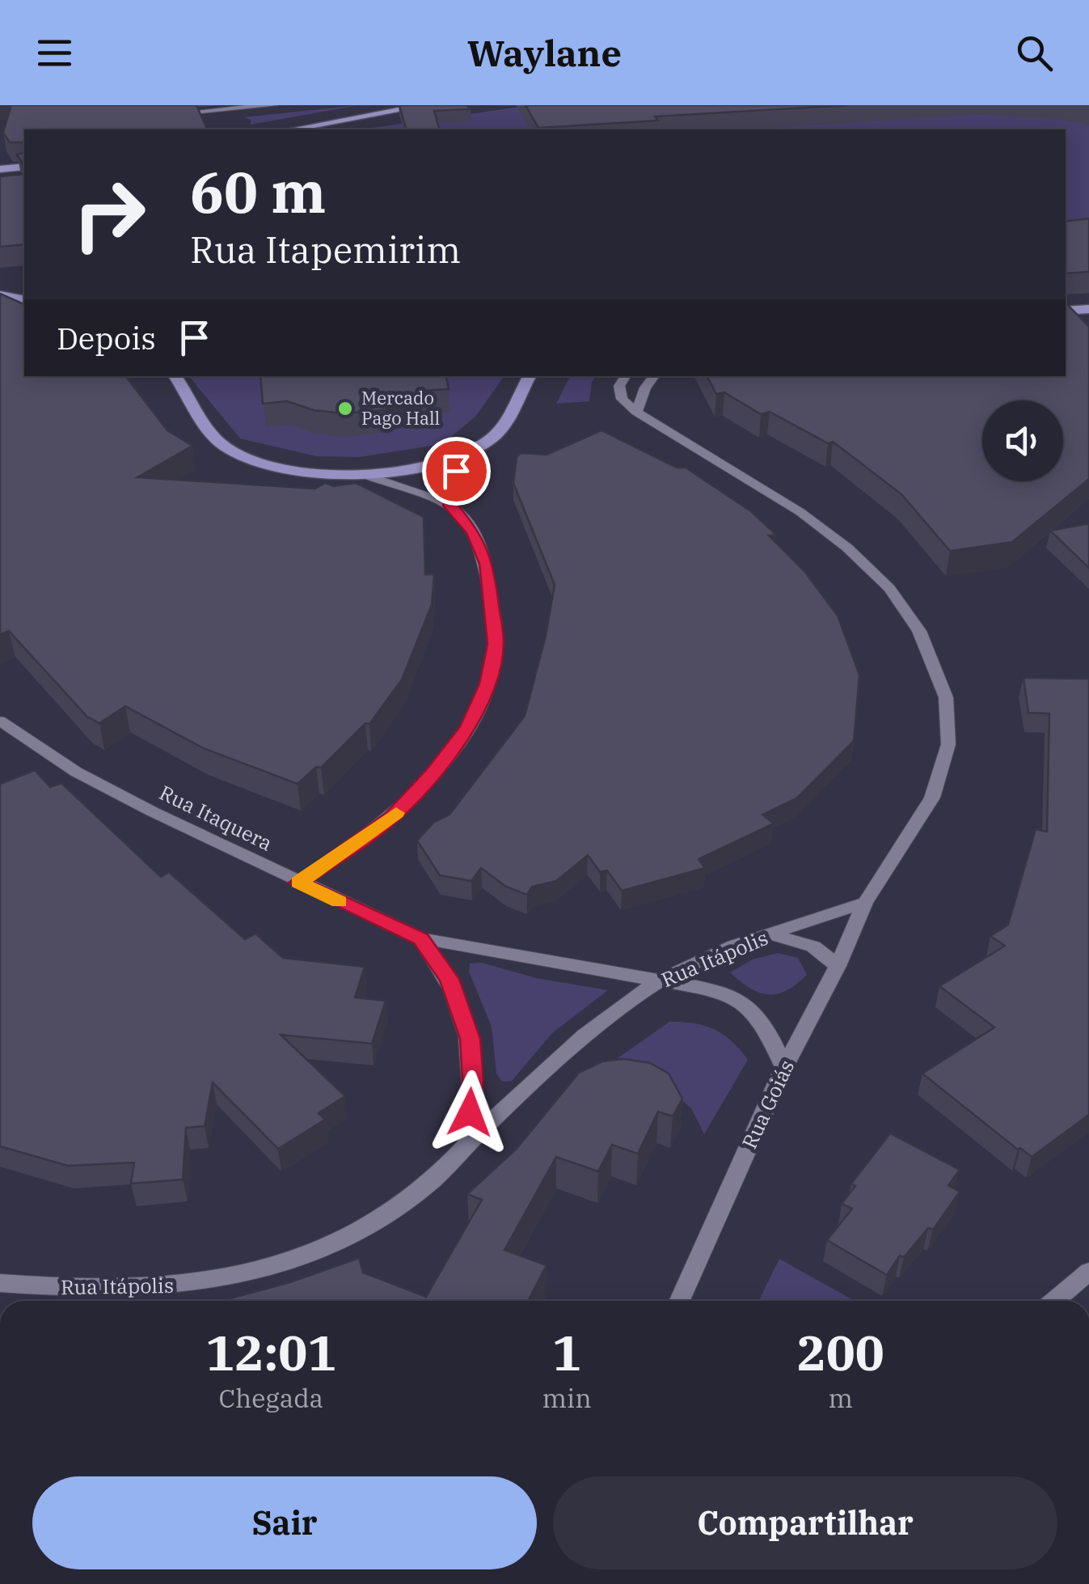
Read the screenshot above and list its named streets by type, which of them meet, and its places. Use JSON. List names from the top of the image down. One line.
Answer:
{"streets":{"street":["Rua Itaquera","Rua Itápolis","Rua Goiás"]},"crossings":[["Rua Itaquera","Rua Itápolis"],["Rua Itaquera","Rua Goiás"],["Rua Itápolis","Rua Goiás"]],"places":["Mercado Pago Hall"],"page":{"header":"Waylane","turn":["60 m","Rua Itapemirim"],"then":"Depois","eta":["12:01","Chegada","1","min","200","m"],"buttons":["Sair","Compartilhar"]}}
